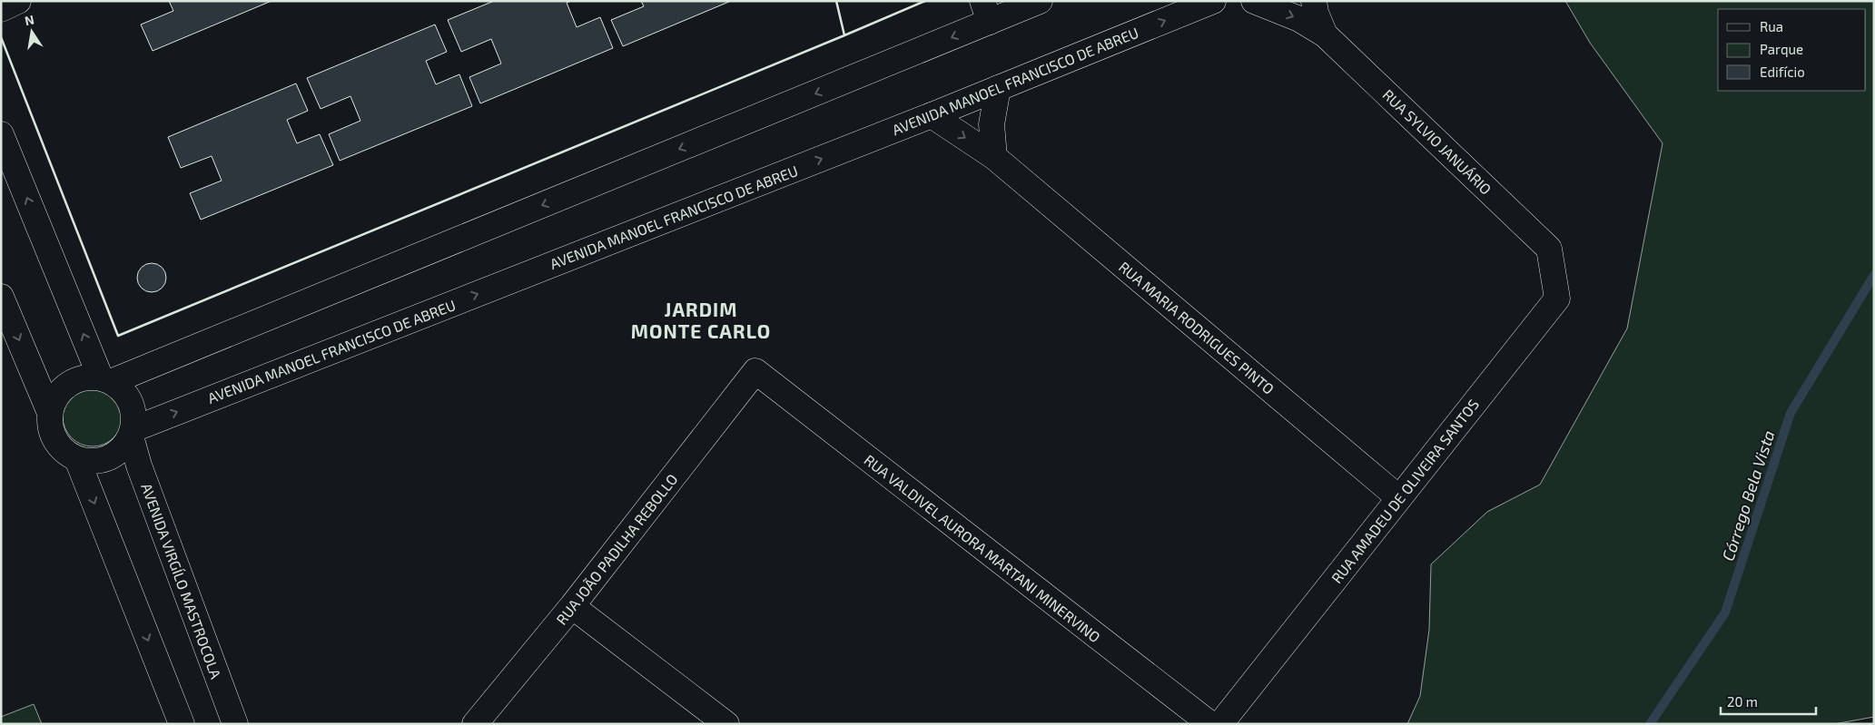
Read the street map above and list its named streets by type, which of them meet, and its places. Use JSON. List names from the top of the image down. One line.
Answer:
{"streets":{"street":["AVENIDA MANOEL FRANCISCO DE ABREU","RUA SYLVIO JANUÁRIO","RUA MARIA RODRIGUES PINTO","RUA AMADEU DE OLIVEIRA SANTOS","RUA VALDIVEL AURORA MARTANI MINERVINO","RUA JOÃO PADILHA REBOLLO","AVENIDA VIRGÍLO MASTROCOLA"]},"crossings":[["AVENIDA MANOEL FRANCISCO DE ABREU","RUA MARIA RODRIGUES PINTO"],["AVENIDA MANOEL FRANCISCO DE ABREU","AVENIDA VIRGÍLO MASTROCOLA"],["RUA SYLVIO JANUÁRIO","RUA AMADEU DE OLIVEIRA SANTOS"],["RUA MARIA RODRIGUES PINTO","RUA AMADEU DE OLIVEIRA SANTOS"],["RUA VALDIVEL AURORA MARTANI MINERVINO","RUA JOÃO PADILHA REBOLLO"]],"districts":["JARDIM MONTE CARLO"],"water":["Córrego Bela Vista"],"legend":["Rua","Parque","Edifício"],"scale_bar":"20 m","north":"top"}
